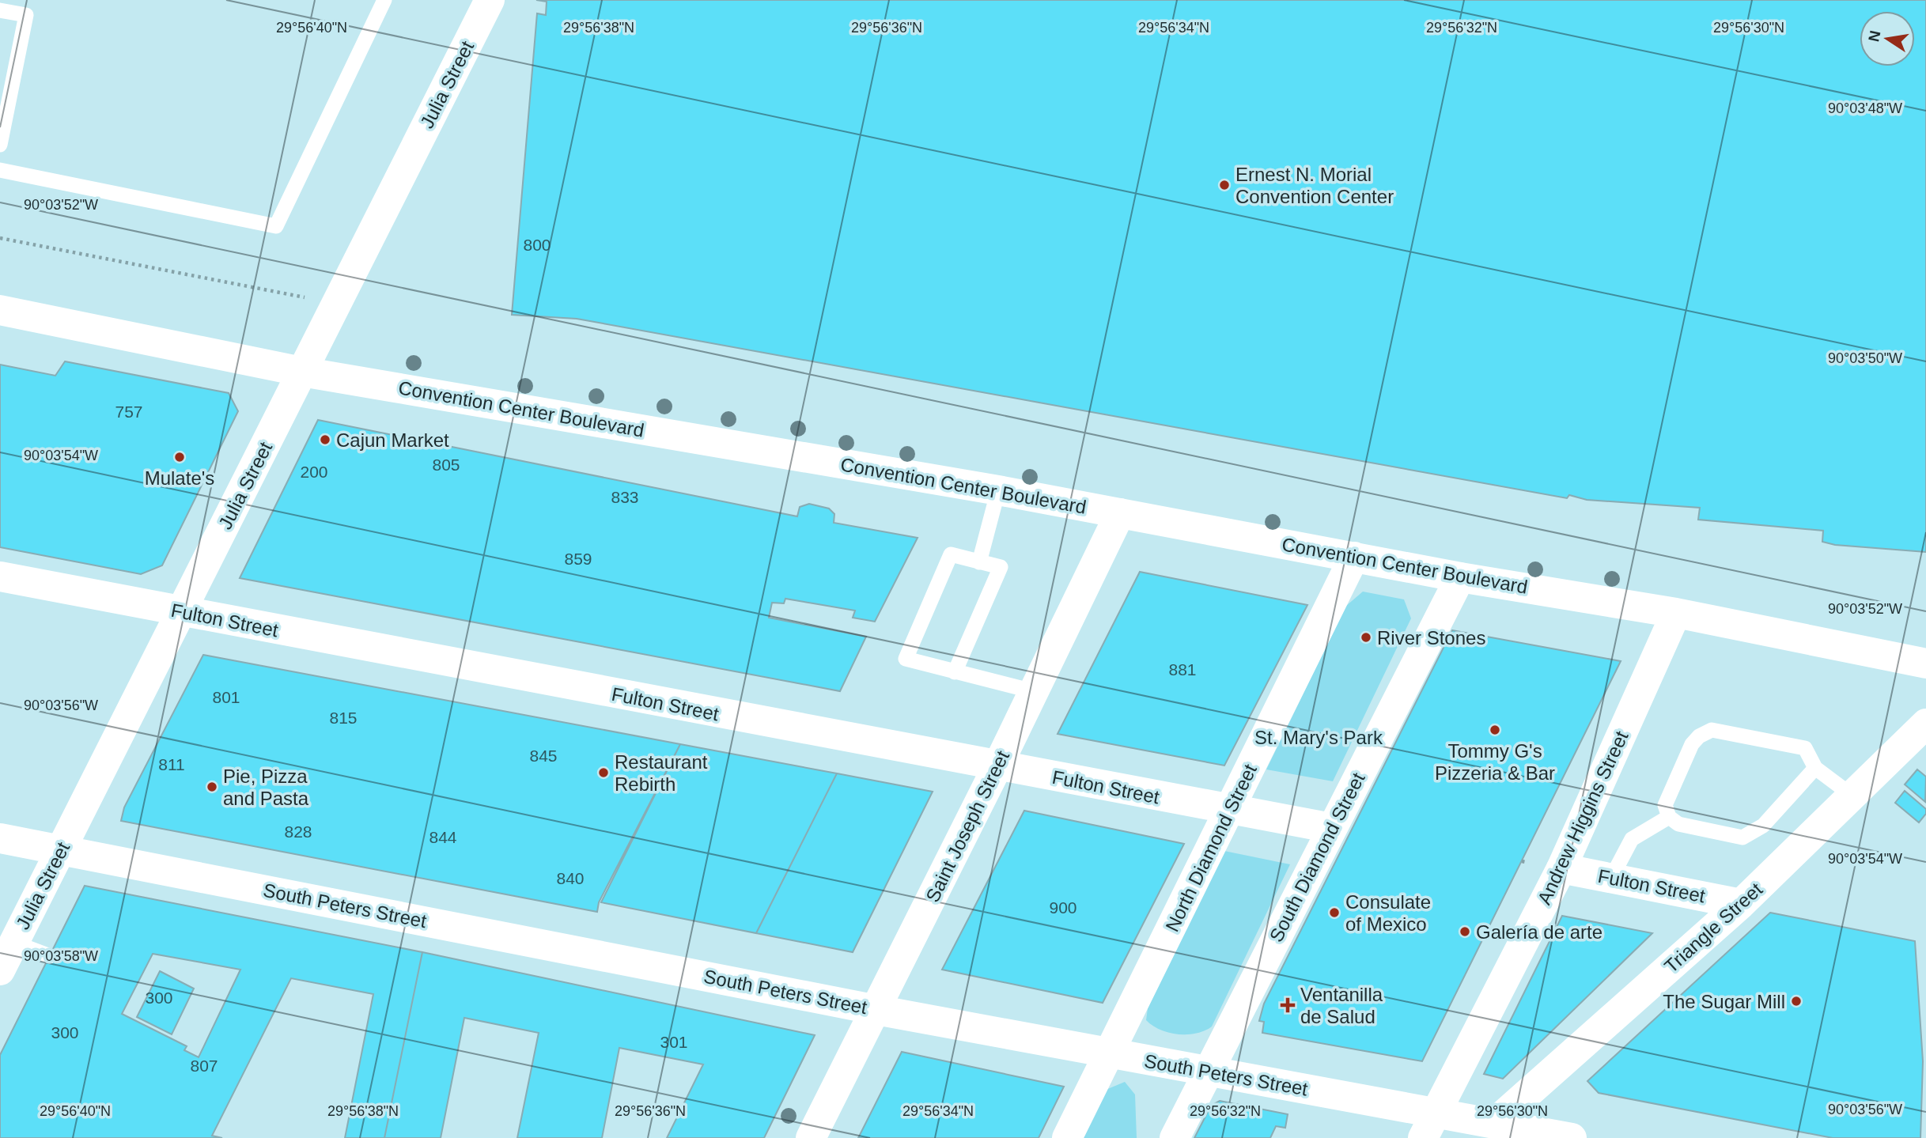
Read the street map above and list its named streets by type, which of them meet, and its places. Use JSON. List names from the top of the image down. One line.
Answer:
{"streets":{"street":["Julia Street","Convention Center Boulevard","Fulton Street","Andrew Higgins Street","Saint Joseph Street","North Diamond Street","South Diamond Street","South Peters Street","Triangle Street"]},"crossings":[["Julia Street","Convention Center Boulevard"],["Julia Street","Fulton Street"],["Julia Street","South Peters Street"],["Convention Center Boulevard","Andrew Higgins Street"],["Convention Center Boulevard","Saint Joseph Street"],["Convention Center Boulevard","North Diamond Street"],["Convention Center Boulevard","South Diamond Street"],["Fulton Street","Andrew Higgins Street"],["Fulton Street","Saint Joseph Street"],["Fulton Street","North Diamond Street"],["Fulton Street","South Diamond Street"],["Fulton Street","Triangle Street"],["Andrew Higgins Street","South Peters Street"],["Saint Joseph Street","South Peters Street"],["North Diamond Street","South Peters Street"],["South Diamond Street","South Peters Street"],["South Peters Street","Triangle Street"]],"parks":["St. Mary's Park"],"places":{"other":["Ernest N. Morial Convention Center","Cajun Market","Mulate's","River Stones","Tommy G's Pizzeria & Bar","Restaurant Rebirth","Pie, Pizza and Pasta","Consulate of Mexico","Galería de arte","The Sugar Mill"],"health":["Ventanilla de Salud"]},"house_numbers":["800","757","805","200","833","859","881","801","815","845","811","828","844","840","900","300","300","301","807"],"north":"left","coordinates":["29°56'40\"N","29°56'38\"N","29°56'36\"N","29°56'34\"N","29°56'32\"N","29°56'30\"N","90°03'48\"W","90°03'52\"W","90°03'50\"W","90°03'54\"W","90°03'56\"W","90°03'58\"W"]}
